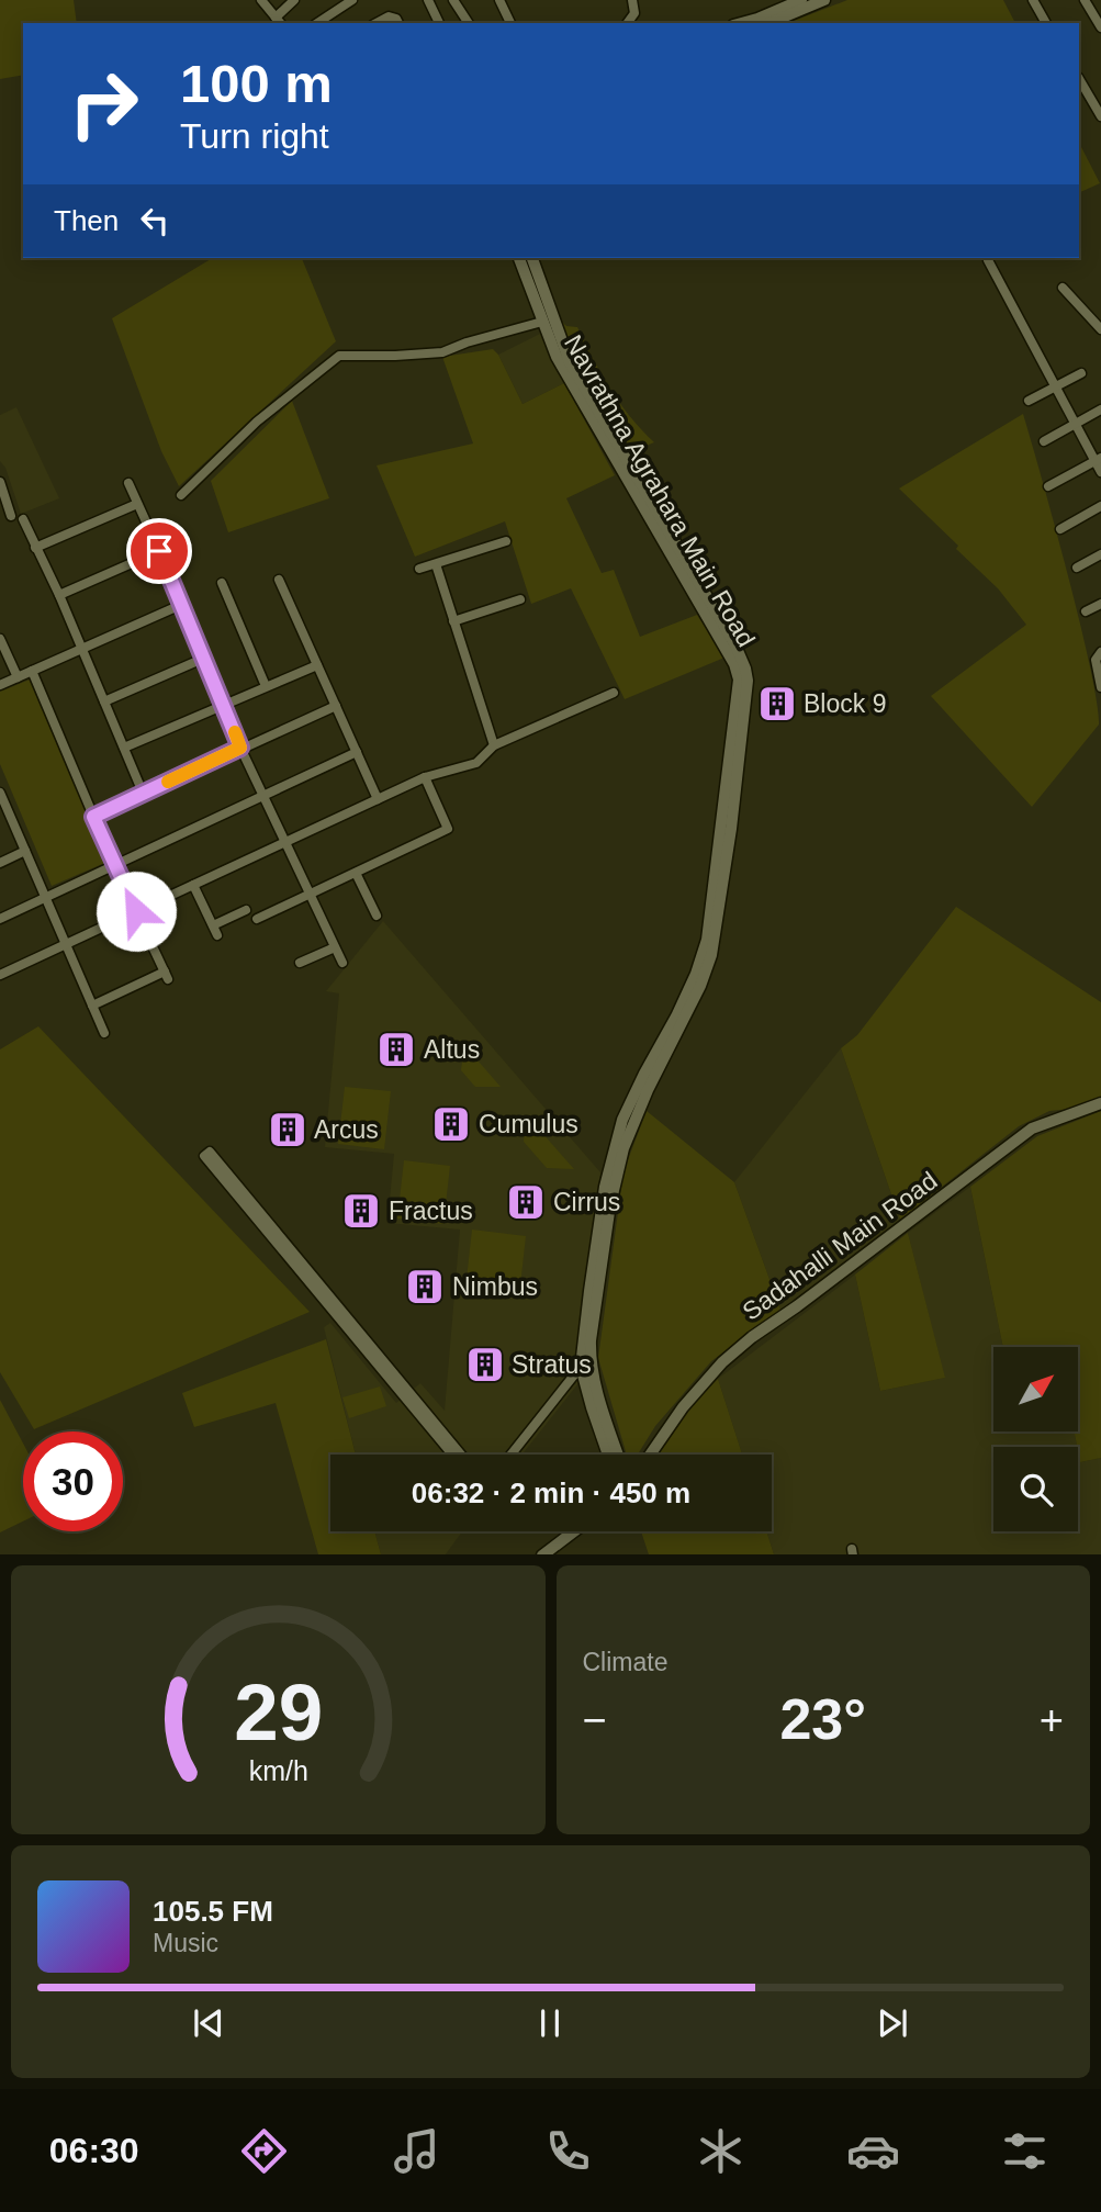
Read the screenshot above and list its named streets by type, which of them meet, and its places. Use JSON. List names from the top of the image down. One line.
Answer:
{"streets":{"street":["Navrathna Agrahara Main Road","Sadahalli Main Road"]},"places":{"building":["Block 9","Altus","Cumulus","Arcus","Cirrus","Fractus","Nimbus","Stratus"]},"north":"top right","page":{"turn":["100 m","Turn right"],"then":"Then","limit":"30","trip":"06:32 · 2 min · 450 m","tile":"Climate","heat":["−","23°","+"],"song":["105.5 FM","Music"],"tabs":"06:30","gauge":["29","km/h"]}}
